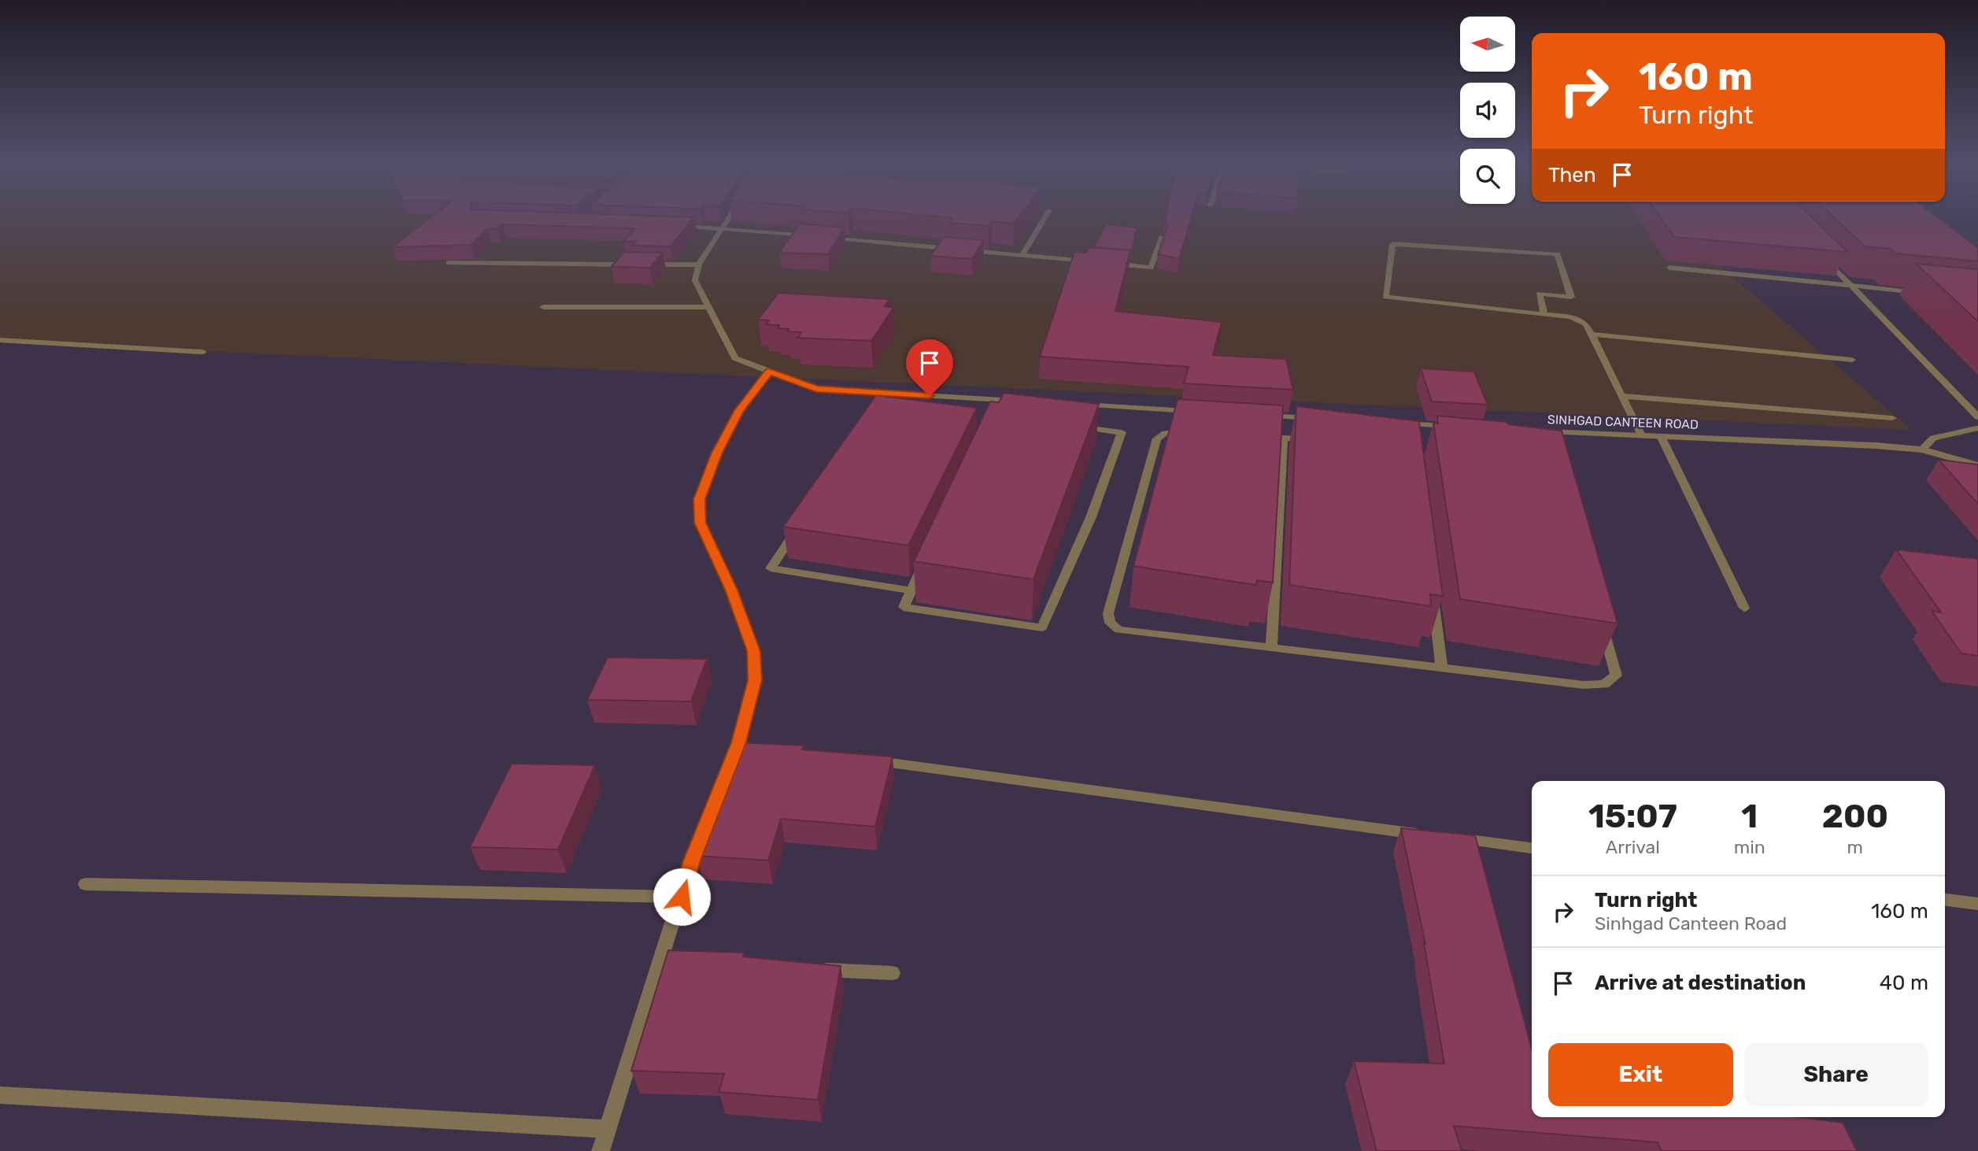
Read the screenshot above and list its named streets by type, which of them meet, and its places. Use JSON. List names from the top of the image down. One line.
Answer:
{"streets":{"street":["SINHGAD CANTEEN ROAD"]},"north":"left","page":{"turn":["160 m","Turn right"],"then":"Then","eta":["15:07","Arrival","1","min","200","m"],"list":[{"name":"Turn right","note":"Sinhgad Canteen Road","value":"160 m"},{"name":"Arrive at destination","value":"40 m"}],"buttons":["Exit","Share"]}}
